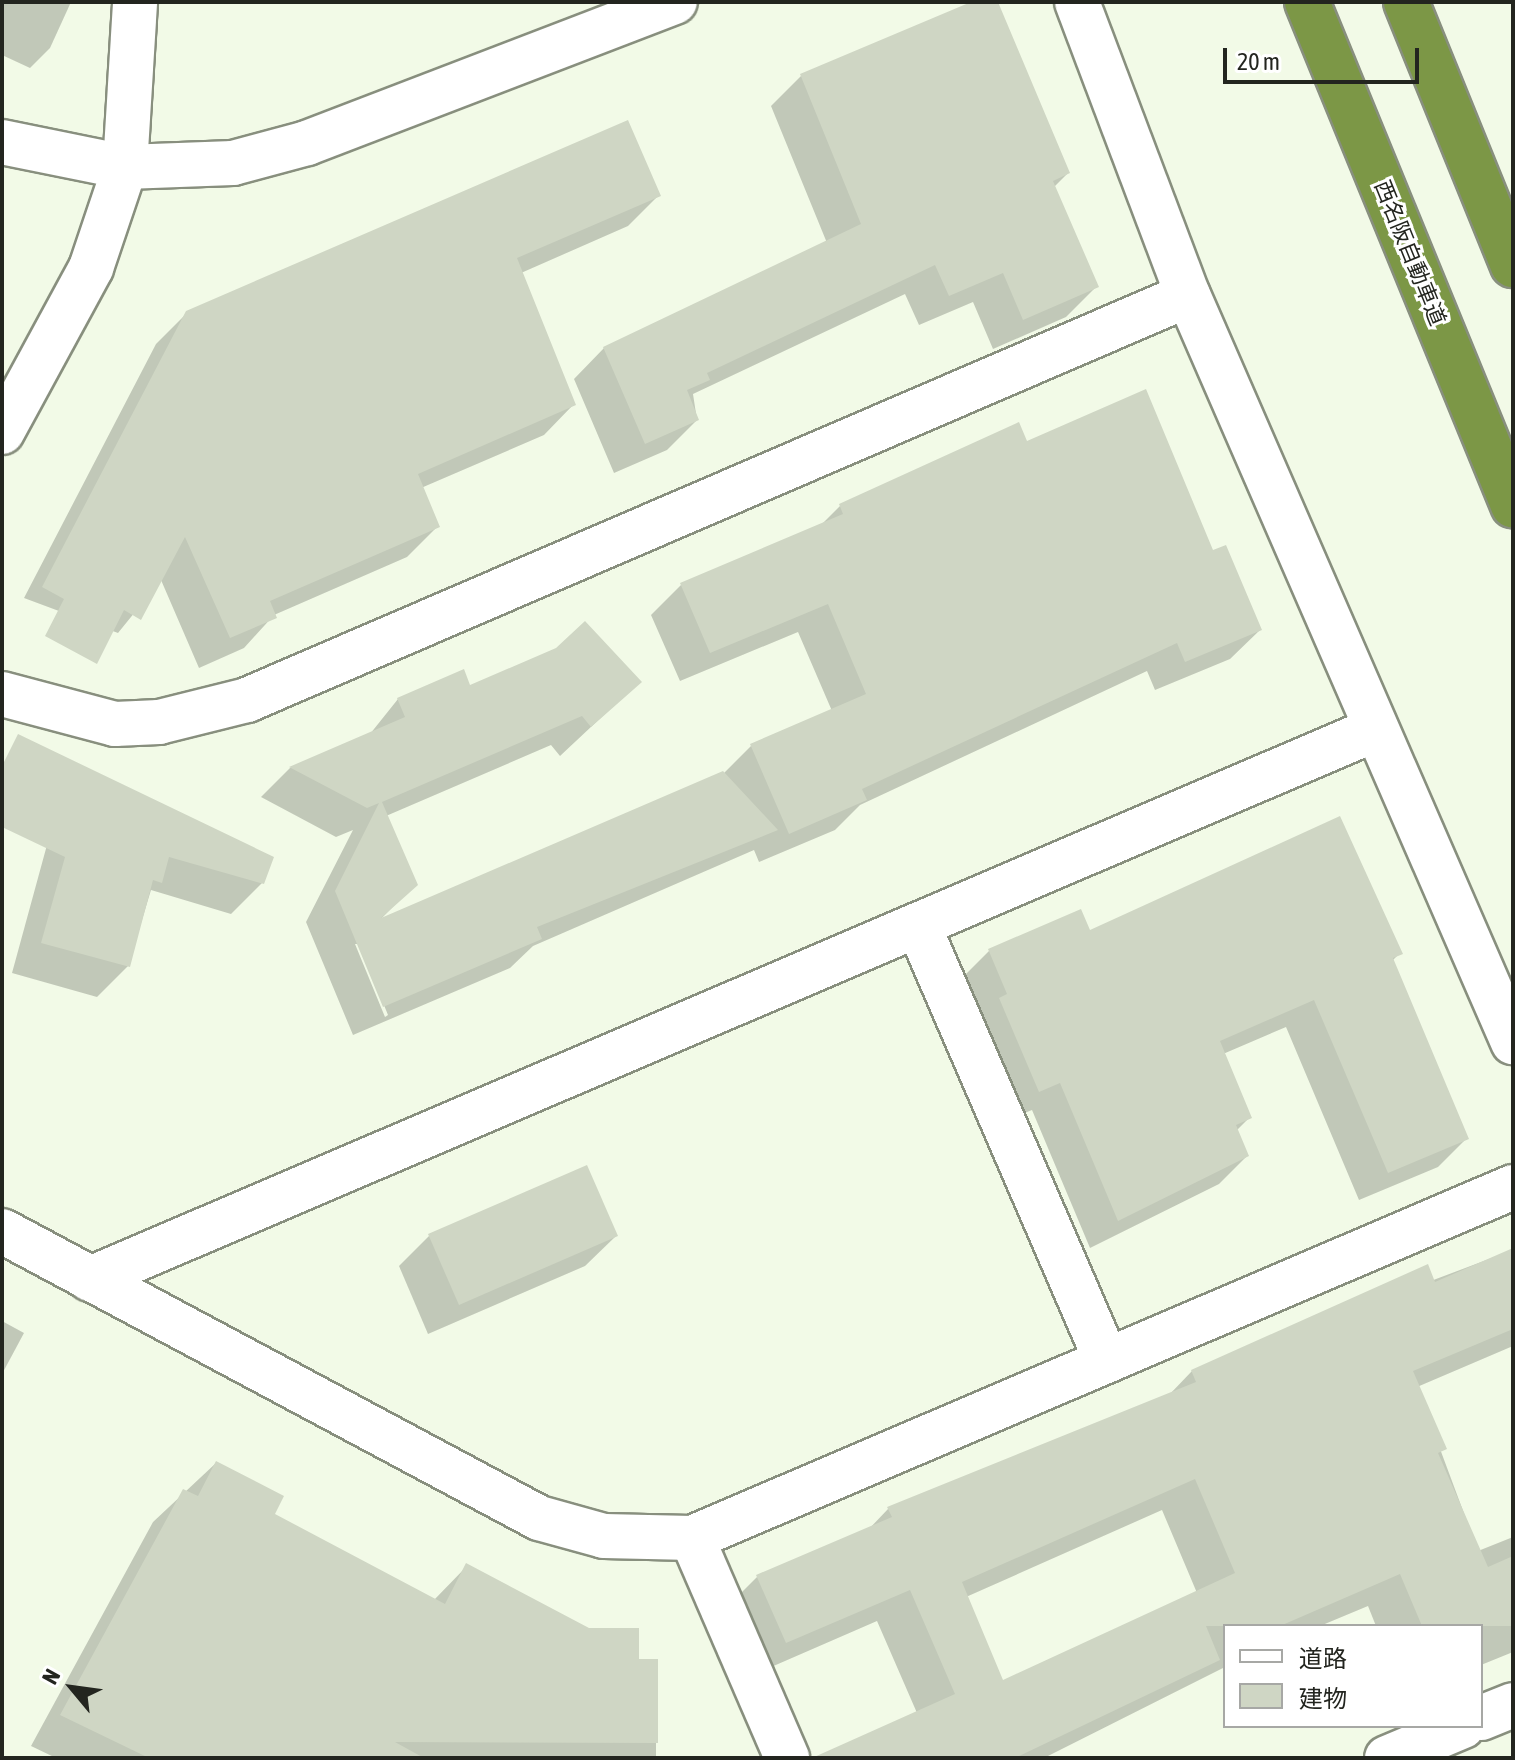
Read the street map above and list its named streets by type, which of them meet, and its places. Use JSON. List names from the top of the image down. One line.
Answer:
{"streets":{"highway":["西名阪自動車道"]},"legend":["道路","建物"],"scale_bar":"20 m","north":"top left"}
